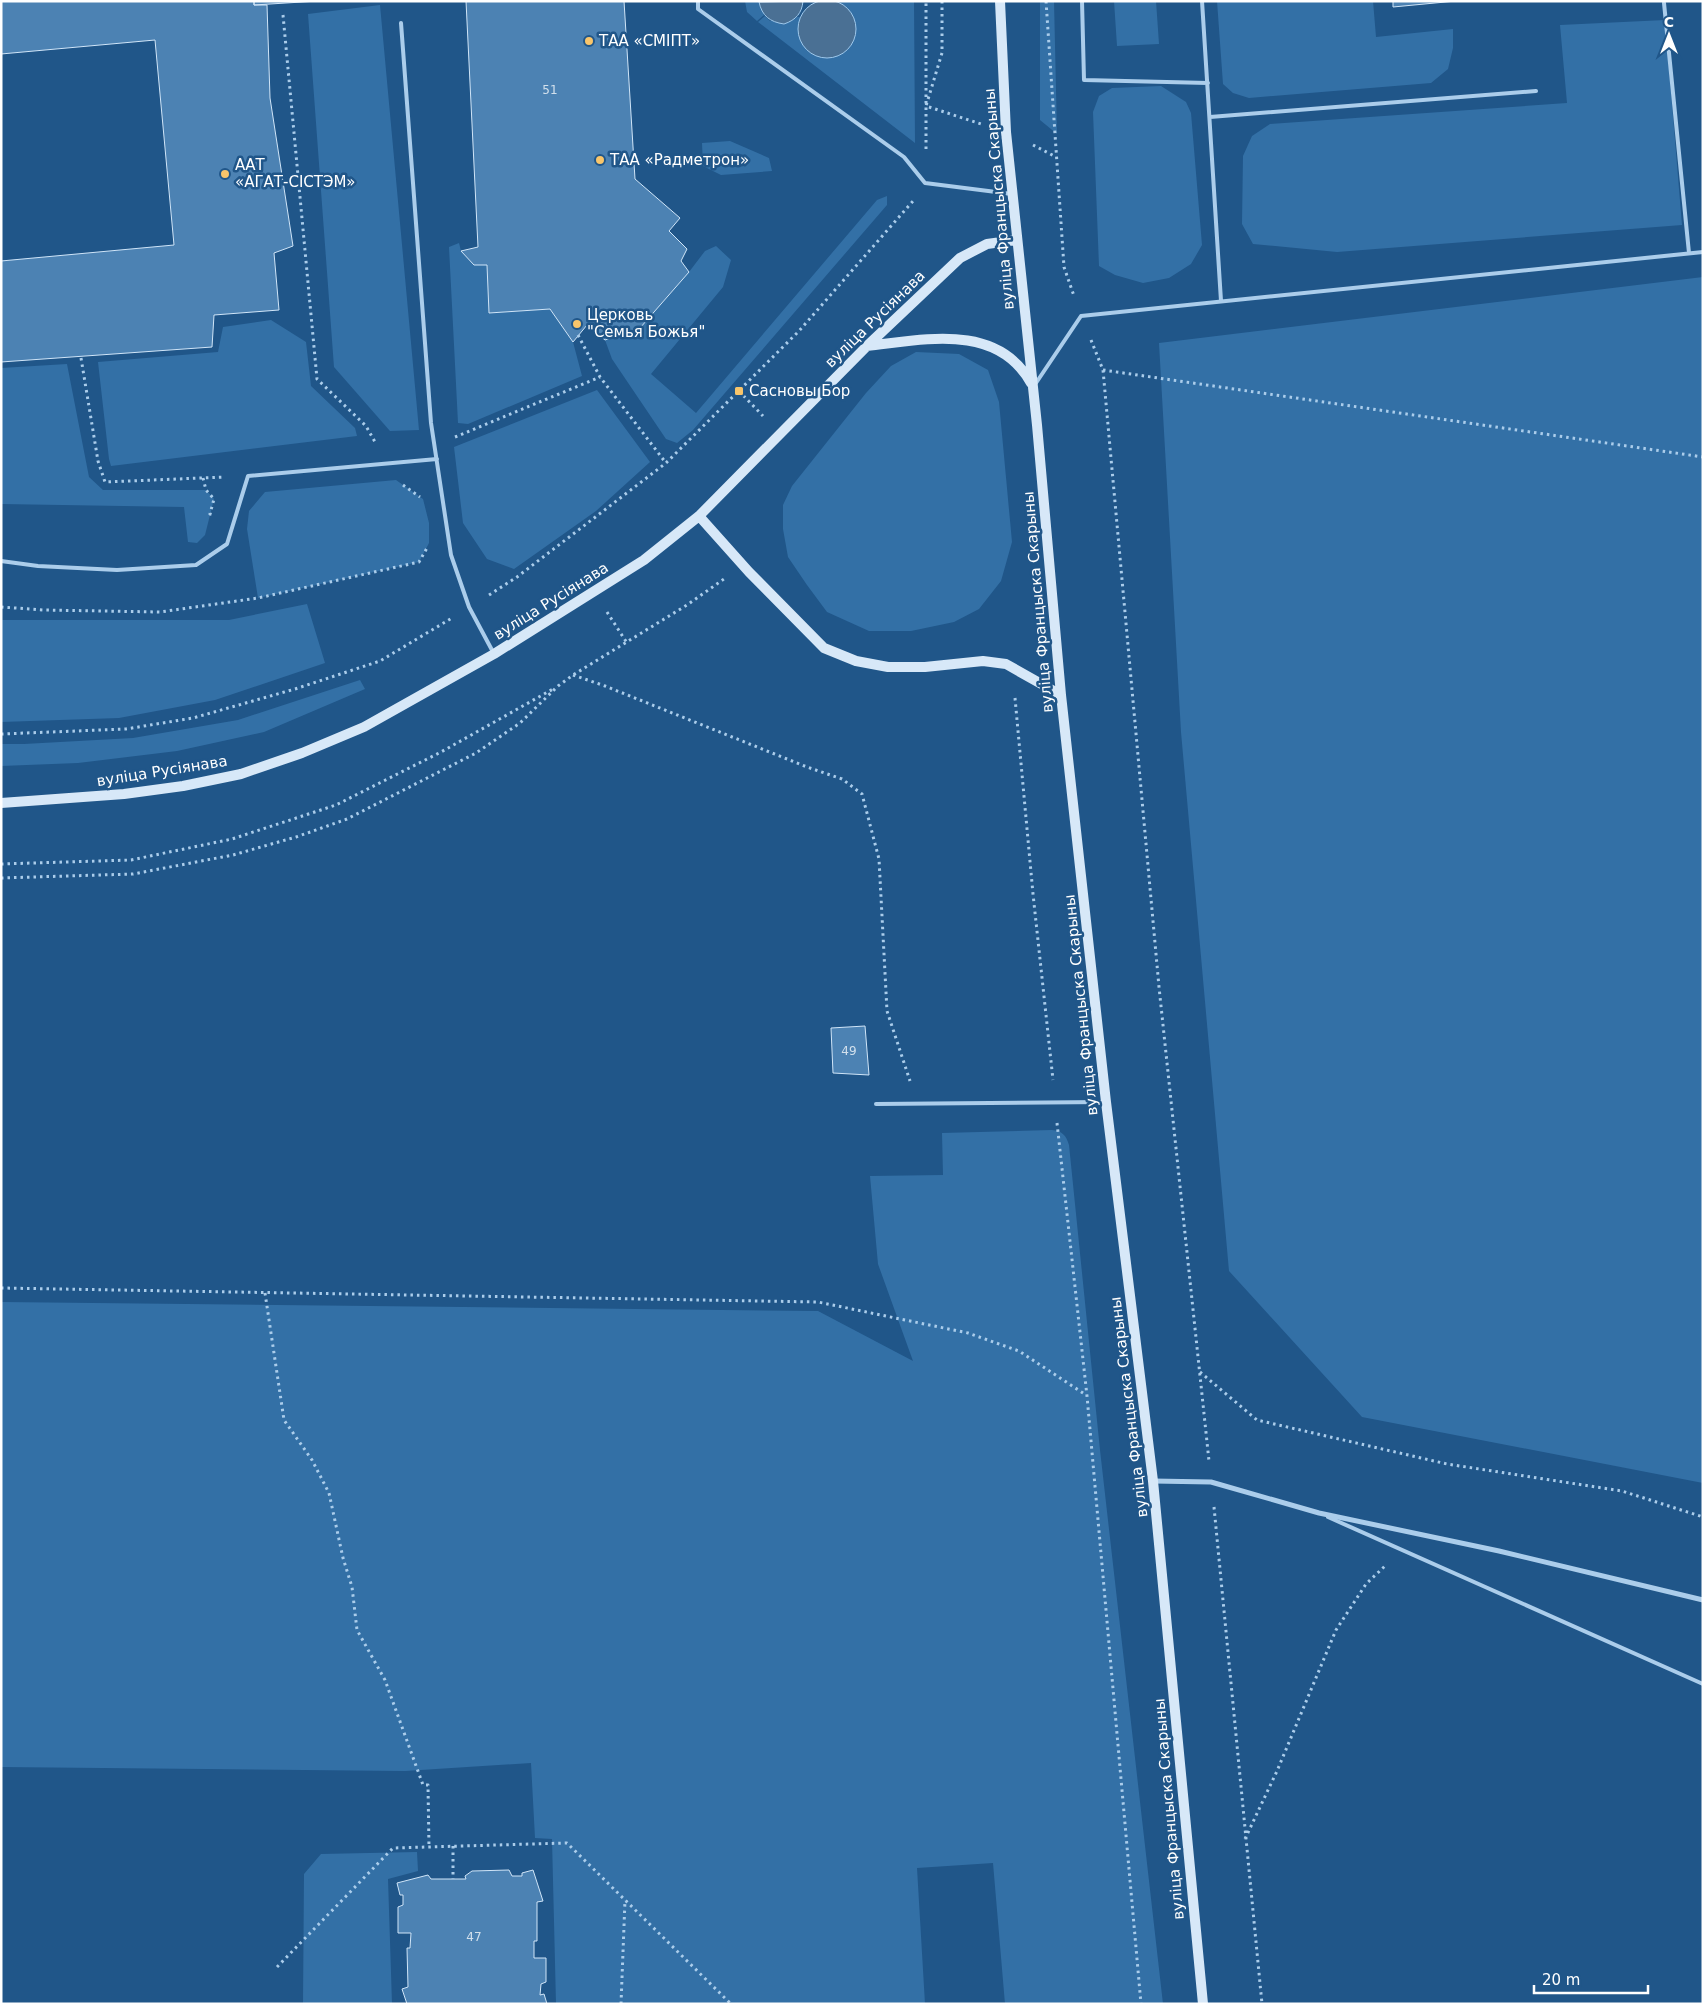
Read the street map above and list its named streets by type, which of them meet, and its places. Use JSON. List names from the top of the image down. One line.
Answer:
{"streets":{"main road":["вуліца Францыска Скарыны","вуліца Русіянава"]},"crossings":[["вуліца Францыска Скарыны","вуліца Русіянава"]],"places":{"other":["ТАА «СМІПТ»","ТАА «Радметрон»","ААТ «АГАТ-СІСТЭМ»","Церковь \"Семья Божья\""],"transit":["Сасновы Бор"]},"house_numbers":["51","49","47"],"scale_bar":"20 m","north":"top"}
